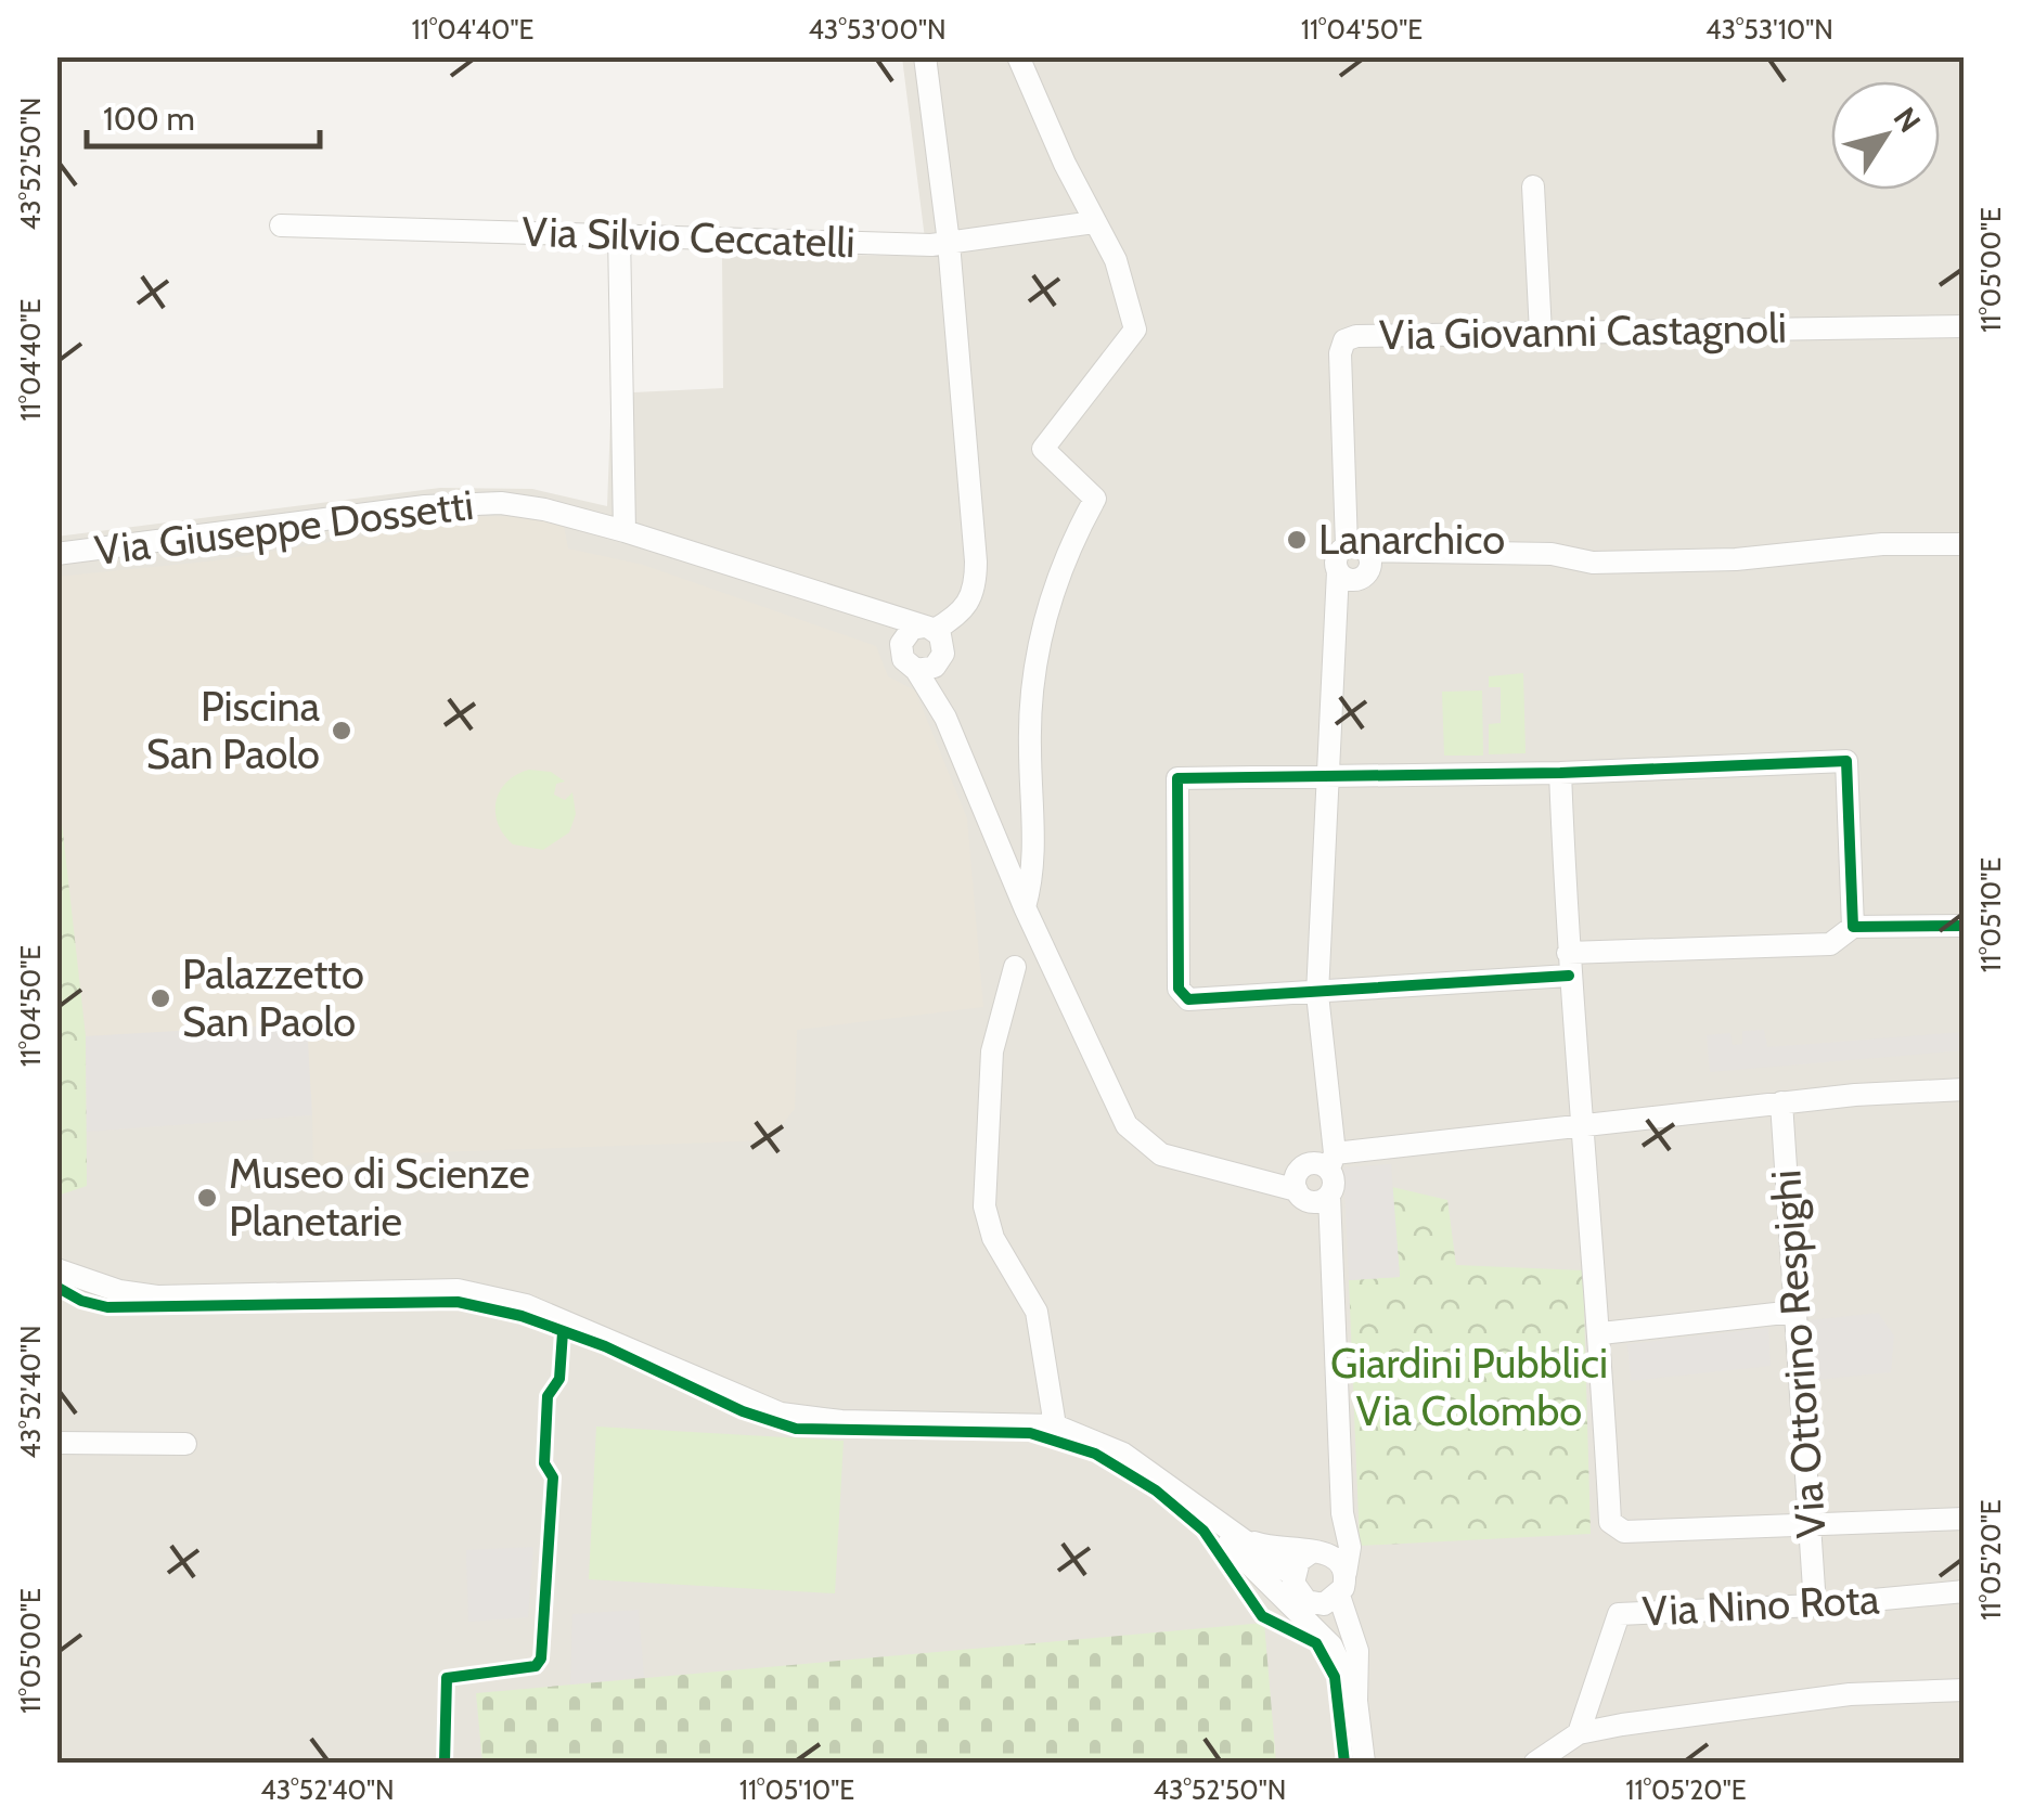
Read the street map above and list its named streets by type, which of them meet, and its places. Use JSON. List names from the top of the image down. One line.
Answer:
{"streets":{"street":["Via Silvio Ceccatelli","Via Giovanni Castagnoli","Via Giuseppe Dossetti","Via Ottorino Respighi","Via Nino Rota"]},"crossings":[["Via Ottorino Respighi","Via Nino Rota"]],"parks":["Giardini Pubblici Via Colombo"],"places":["Lanarchico","Piscina San Paolo","Palazzetto San Paolo","Museo di Scienze Planetarie"],"scale_bar":"100 m","north":"top right","coordinates":["11°04'40\"E","43°53'00\"N","11°04'50\"E","43°53'10\"N","43°52'50\"N","11°05'00\"E","11°05'10\"E","43°52'40\"N","11°05'20\"E"]}
